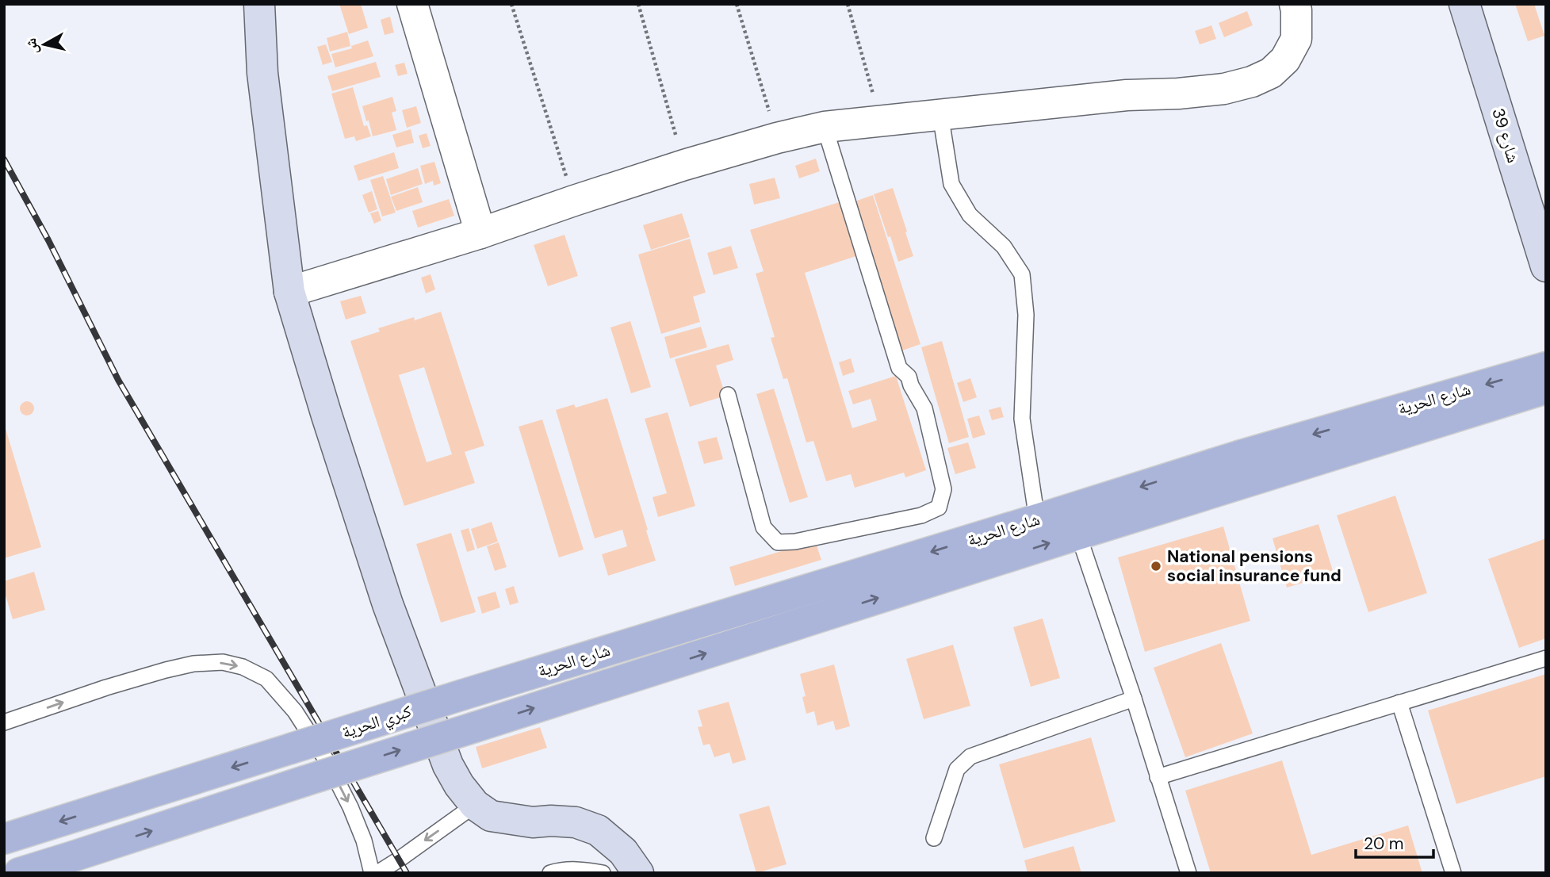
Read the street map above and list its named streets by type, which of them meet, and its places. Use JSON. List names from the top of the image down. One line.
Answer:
{"streets":{"main road":["شارع الحرية","كبري الحرية"],"street":["شارع 39"]},"crossings":[["شارع الحرية","كبري الحرية"]],"places":["National pensions social insurance fund"],"scale_bar":"20 m","north":"left"}
